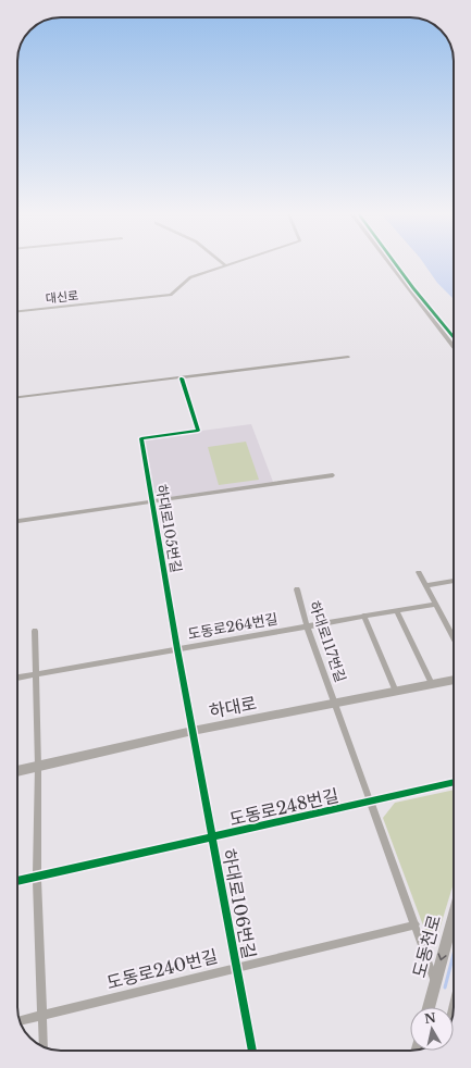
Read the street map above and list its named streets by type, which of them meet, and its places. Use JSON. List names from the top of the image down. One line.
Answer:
{"streets":{"street":["대신로","하대로105번길","도동로264번길","하대로117번길","하대로","도동로248번길","하대로106번길","도동천로","도동로240번길"]},"crossings":[["하대로105번길","도동로264번길"],["하대로105번길","하대로"],["하대로105번길","하대로106번길"],["도동로264번길","하대로117번길"],["하대로117번길","하대로"],["하대로117번길","도동로248번길"],["하대로117번길","도동천로"],["하대로117번길","도동로240번길"],["하대로","하대로106번길"],["도동로248번길","하대로106번길"],["하대로106번길","도동로240번길"]],"one_way":["도동천로"],"north":"top"}
